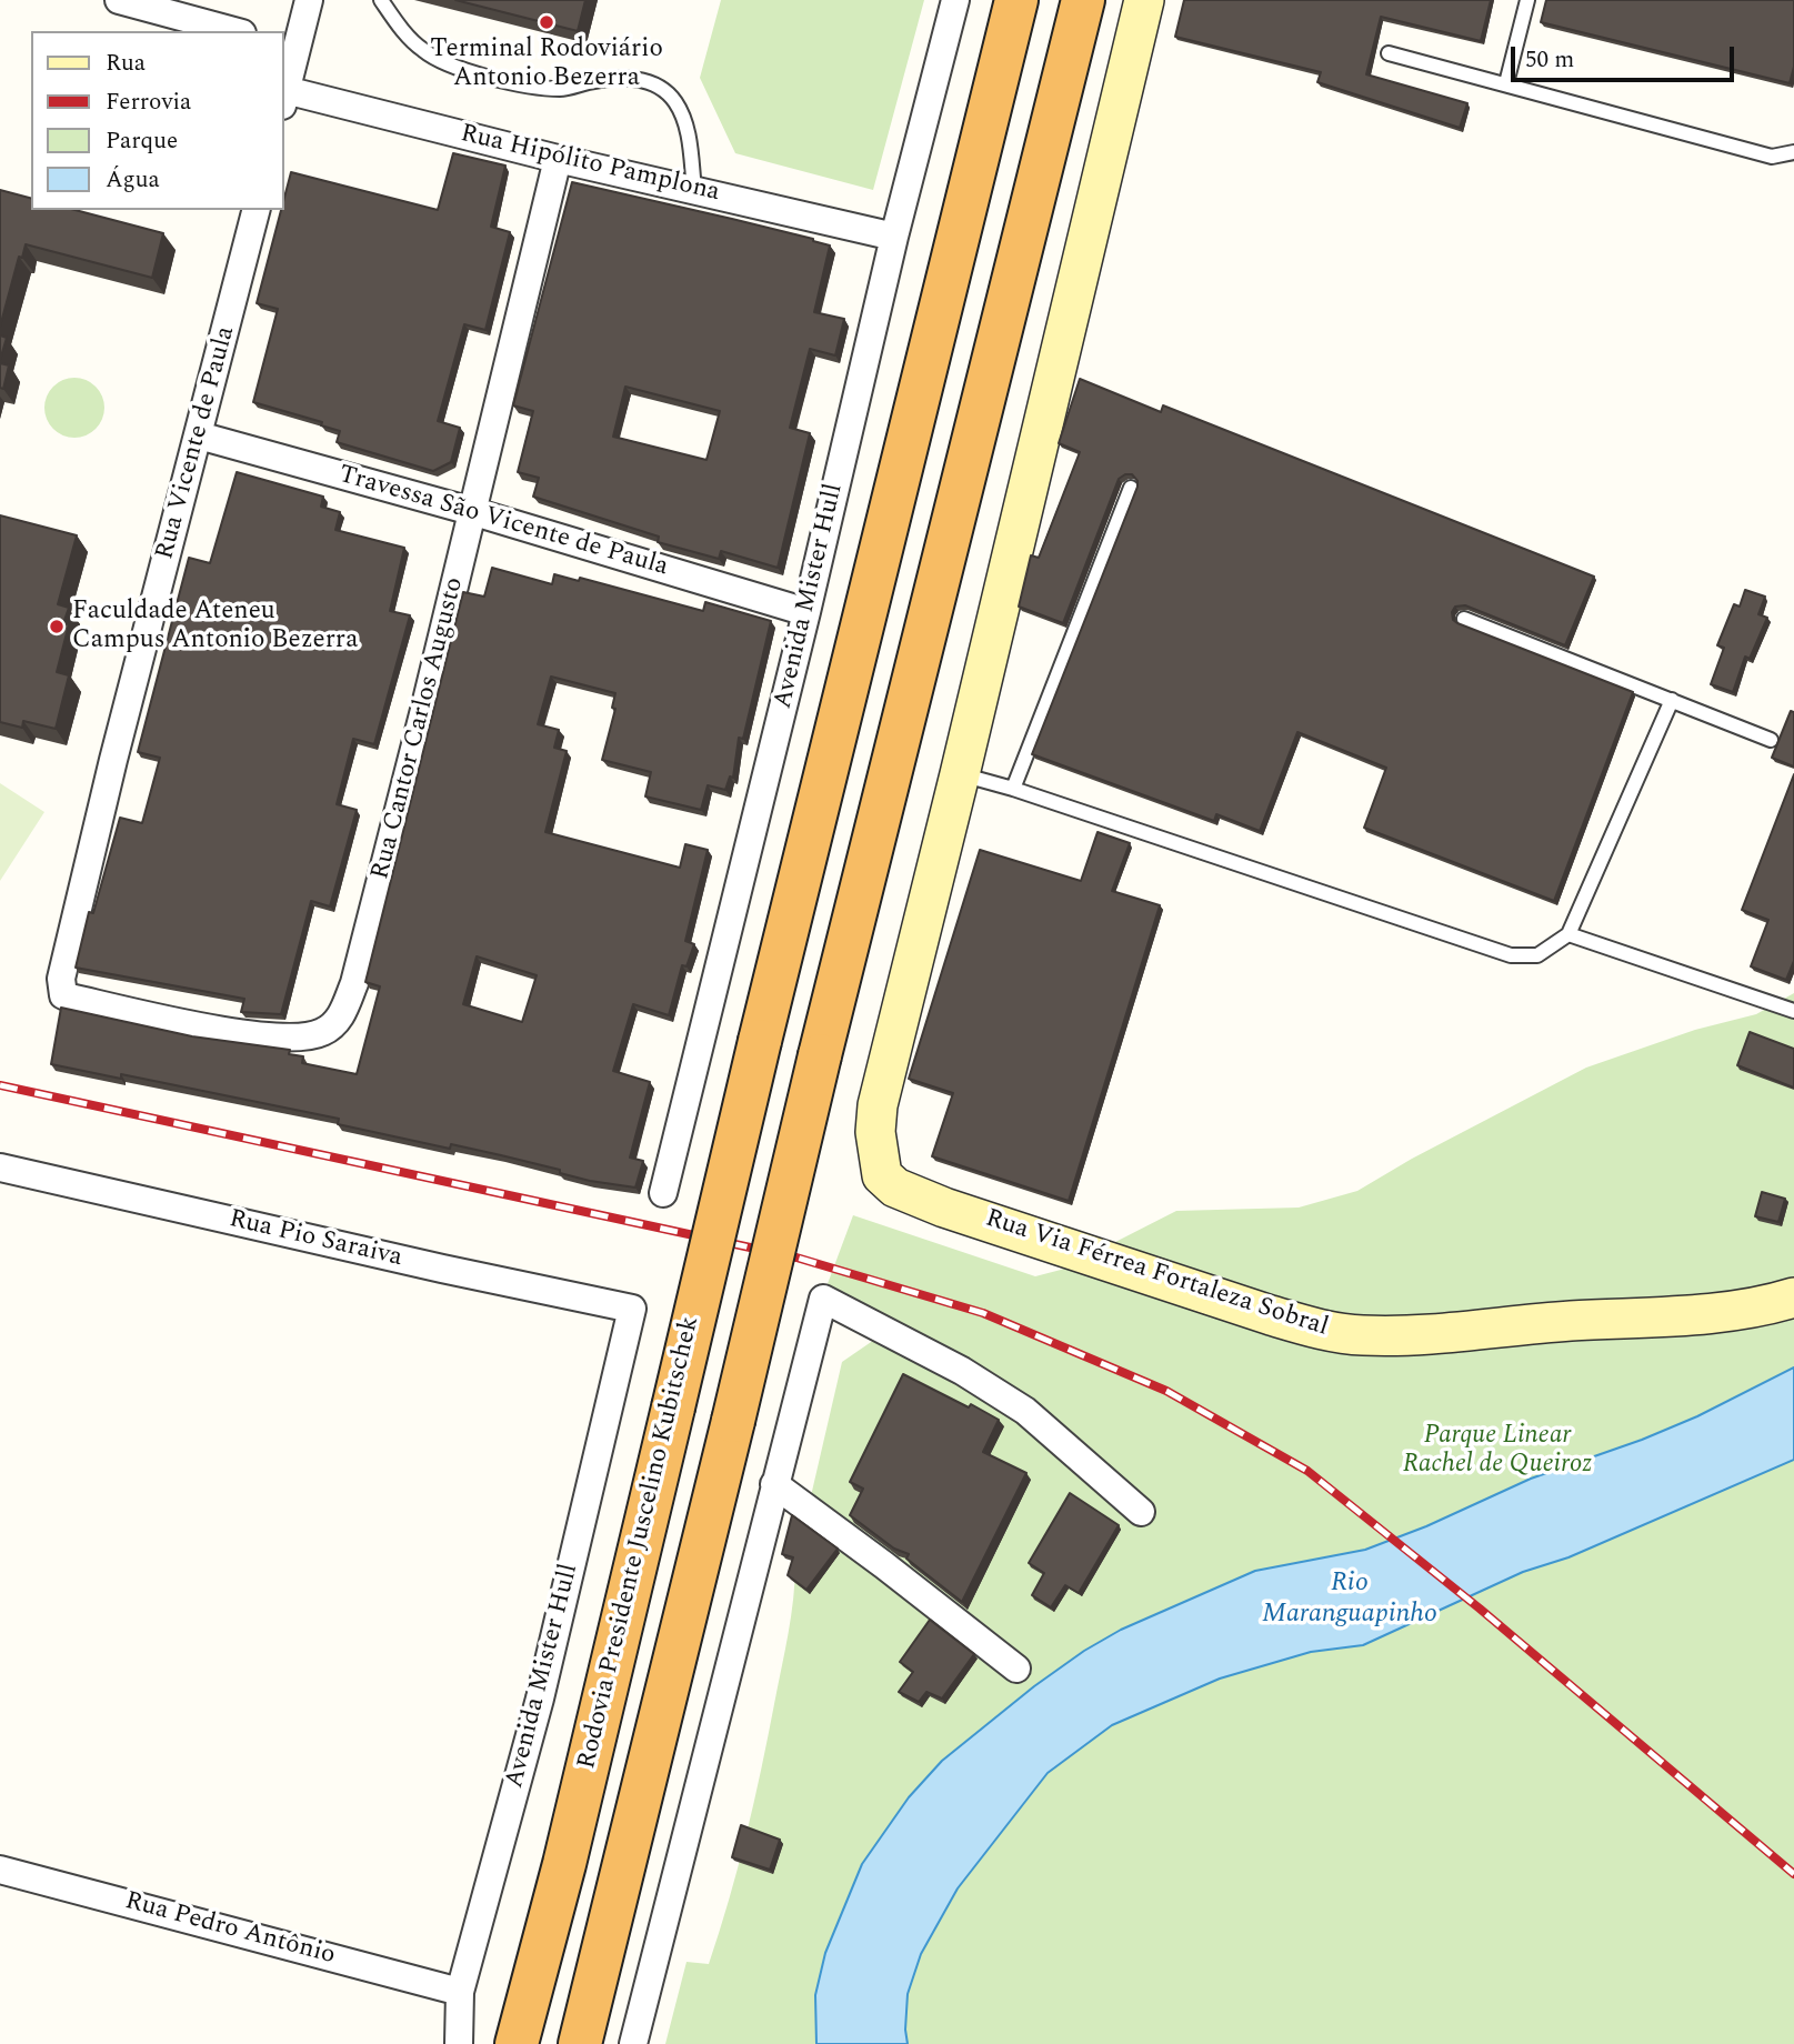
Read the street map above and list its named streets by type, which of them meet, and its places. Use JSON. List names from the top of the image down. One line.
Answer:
{"streets":{"highway":["Rodovia Presidente Juscelino Kubitschek"],"main road":["Rua Via Férrea Fortaleza Sobral"],"street":["Rua Hipólito Pamplona","Rua Vicente de Paula","Travessa São Vicente de Paula","Avenida Mister Hull","Rua Cantor Carlos Augusto","Rua Pio Saraiva","Rua Pedro Antônio"]},"crossings":[["Rua Hipólito Pamplona","Avenida Mister Hull"],["Rua Hipólito Pamplona","Rua Cantor Carlos Augusto"],["Rua Vicente de Paula","Travessa São Vicente de Paula"],["Rua Vicente de Paula","Rua Cantor Carlos Augusto"],["Travessa São Vicente de Paula","Avenida Mister Hull"],["Travessa São Vicente de Paula","Rua Cantor Carlos Augusto"],["Avenida Mister Hull","Rua Pio Saraiva"],["Avenida Mister Hull","Rua Pedro Antônio"]],"water":["Rio Maranguapinho"],"parks":["Parque Linear Rachel de Queiroz"],"places":["Terminal Rodoviário Antonio Bezerra","Faculdade Ateneu Campus Antonio Bezerra"],"legend":["Rua","Ferrovia","Parque","Água"],"scale_bar":"50 m"}
